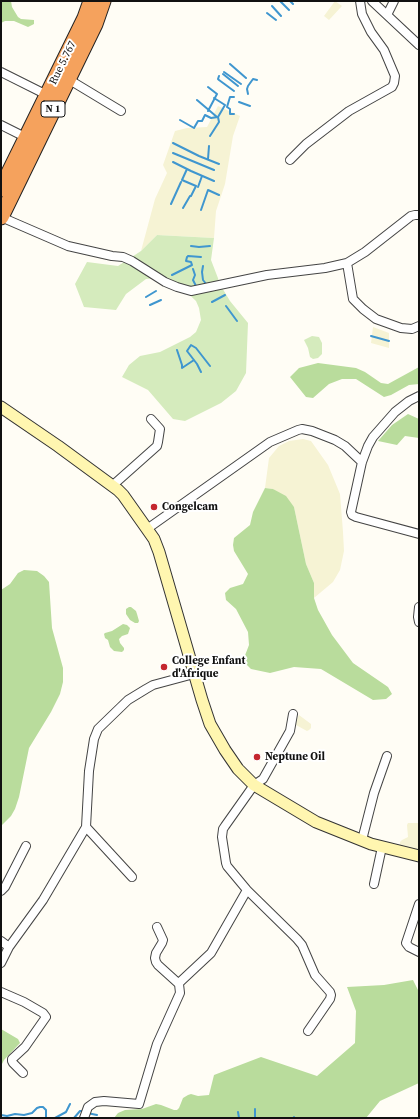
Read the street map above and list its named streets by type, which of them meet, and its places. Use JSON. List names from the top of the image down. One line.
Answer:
{"streets":{"highway":["Rue 5.767","N 1"]},"places":["Congelcam","College Enfant d'Afrique","Neptune Oil"]}
